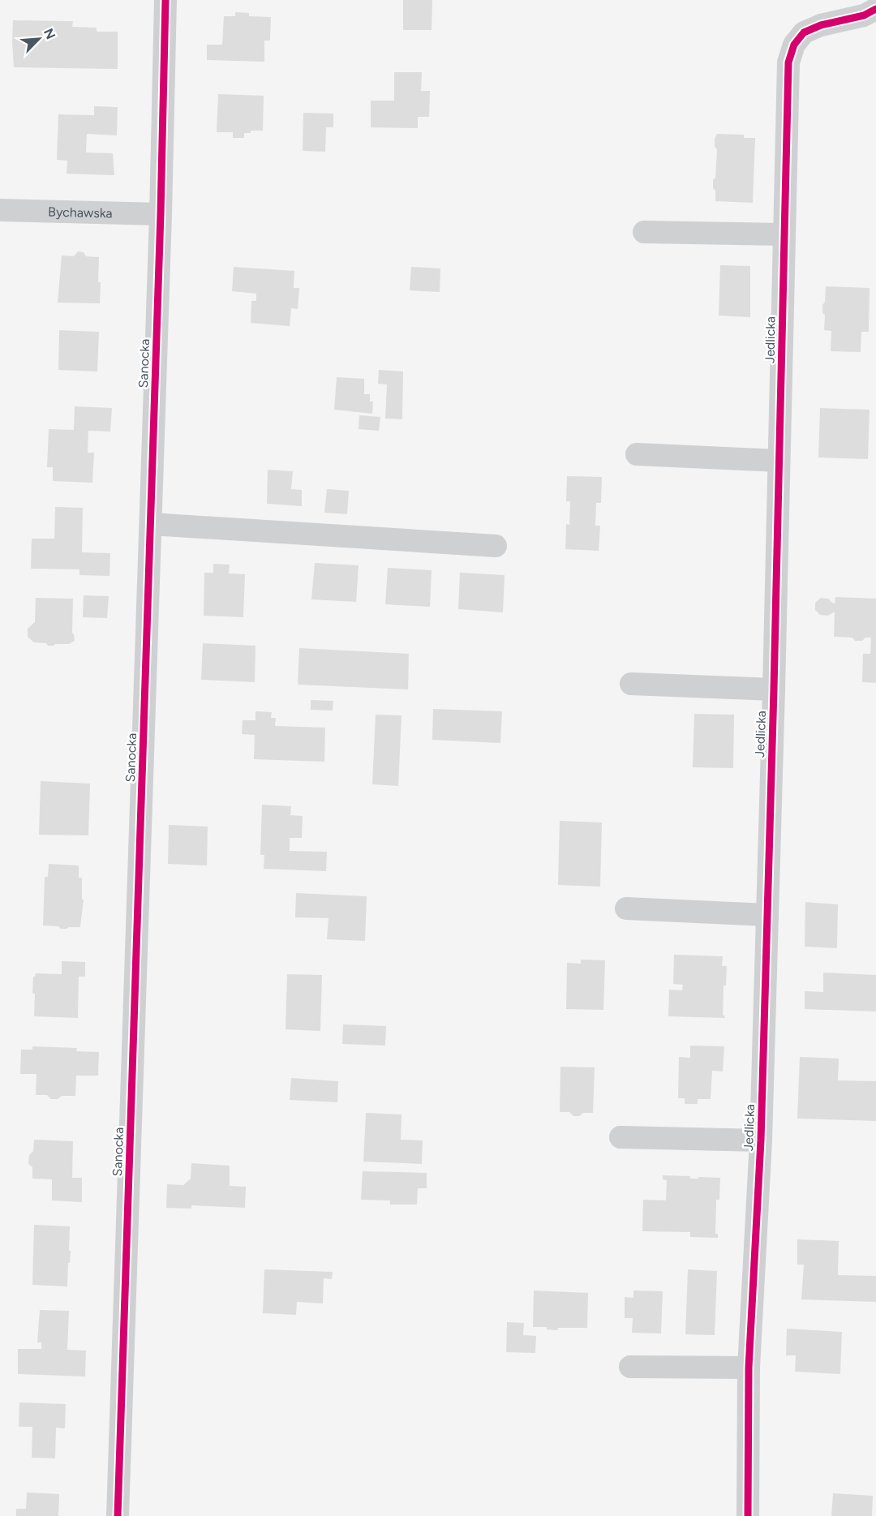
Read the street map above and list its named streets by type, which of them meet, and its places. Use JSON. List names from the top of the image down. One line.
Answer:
{"streets":{"street":["Bychawska","Jedlicka","Sanocka"]},"crossings":[["Bychawska","Sanocka"]],"north":"top right"}
